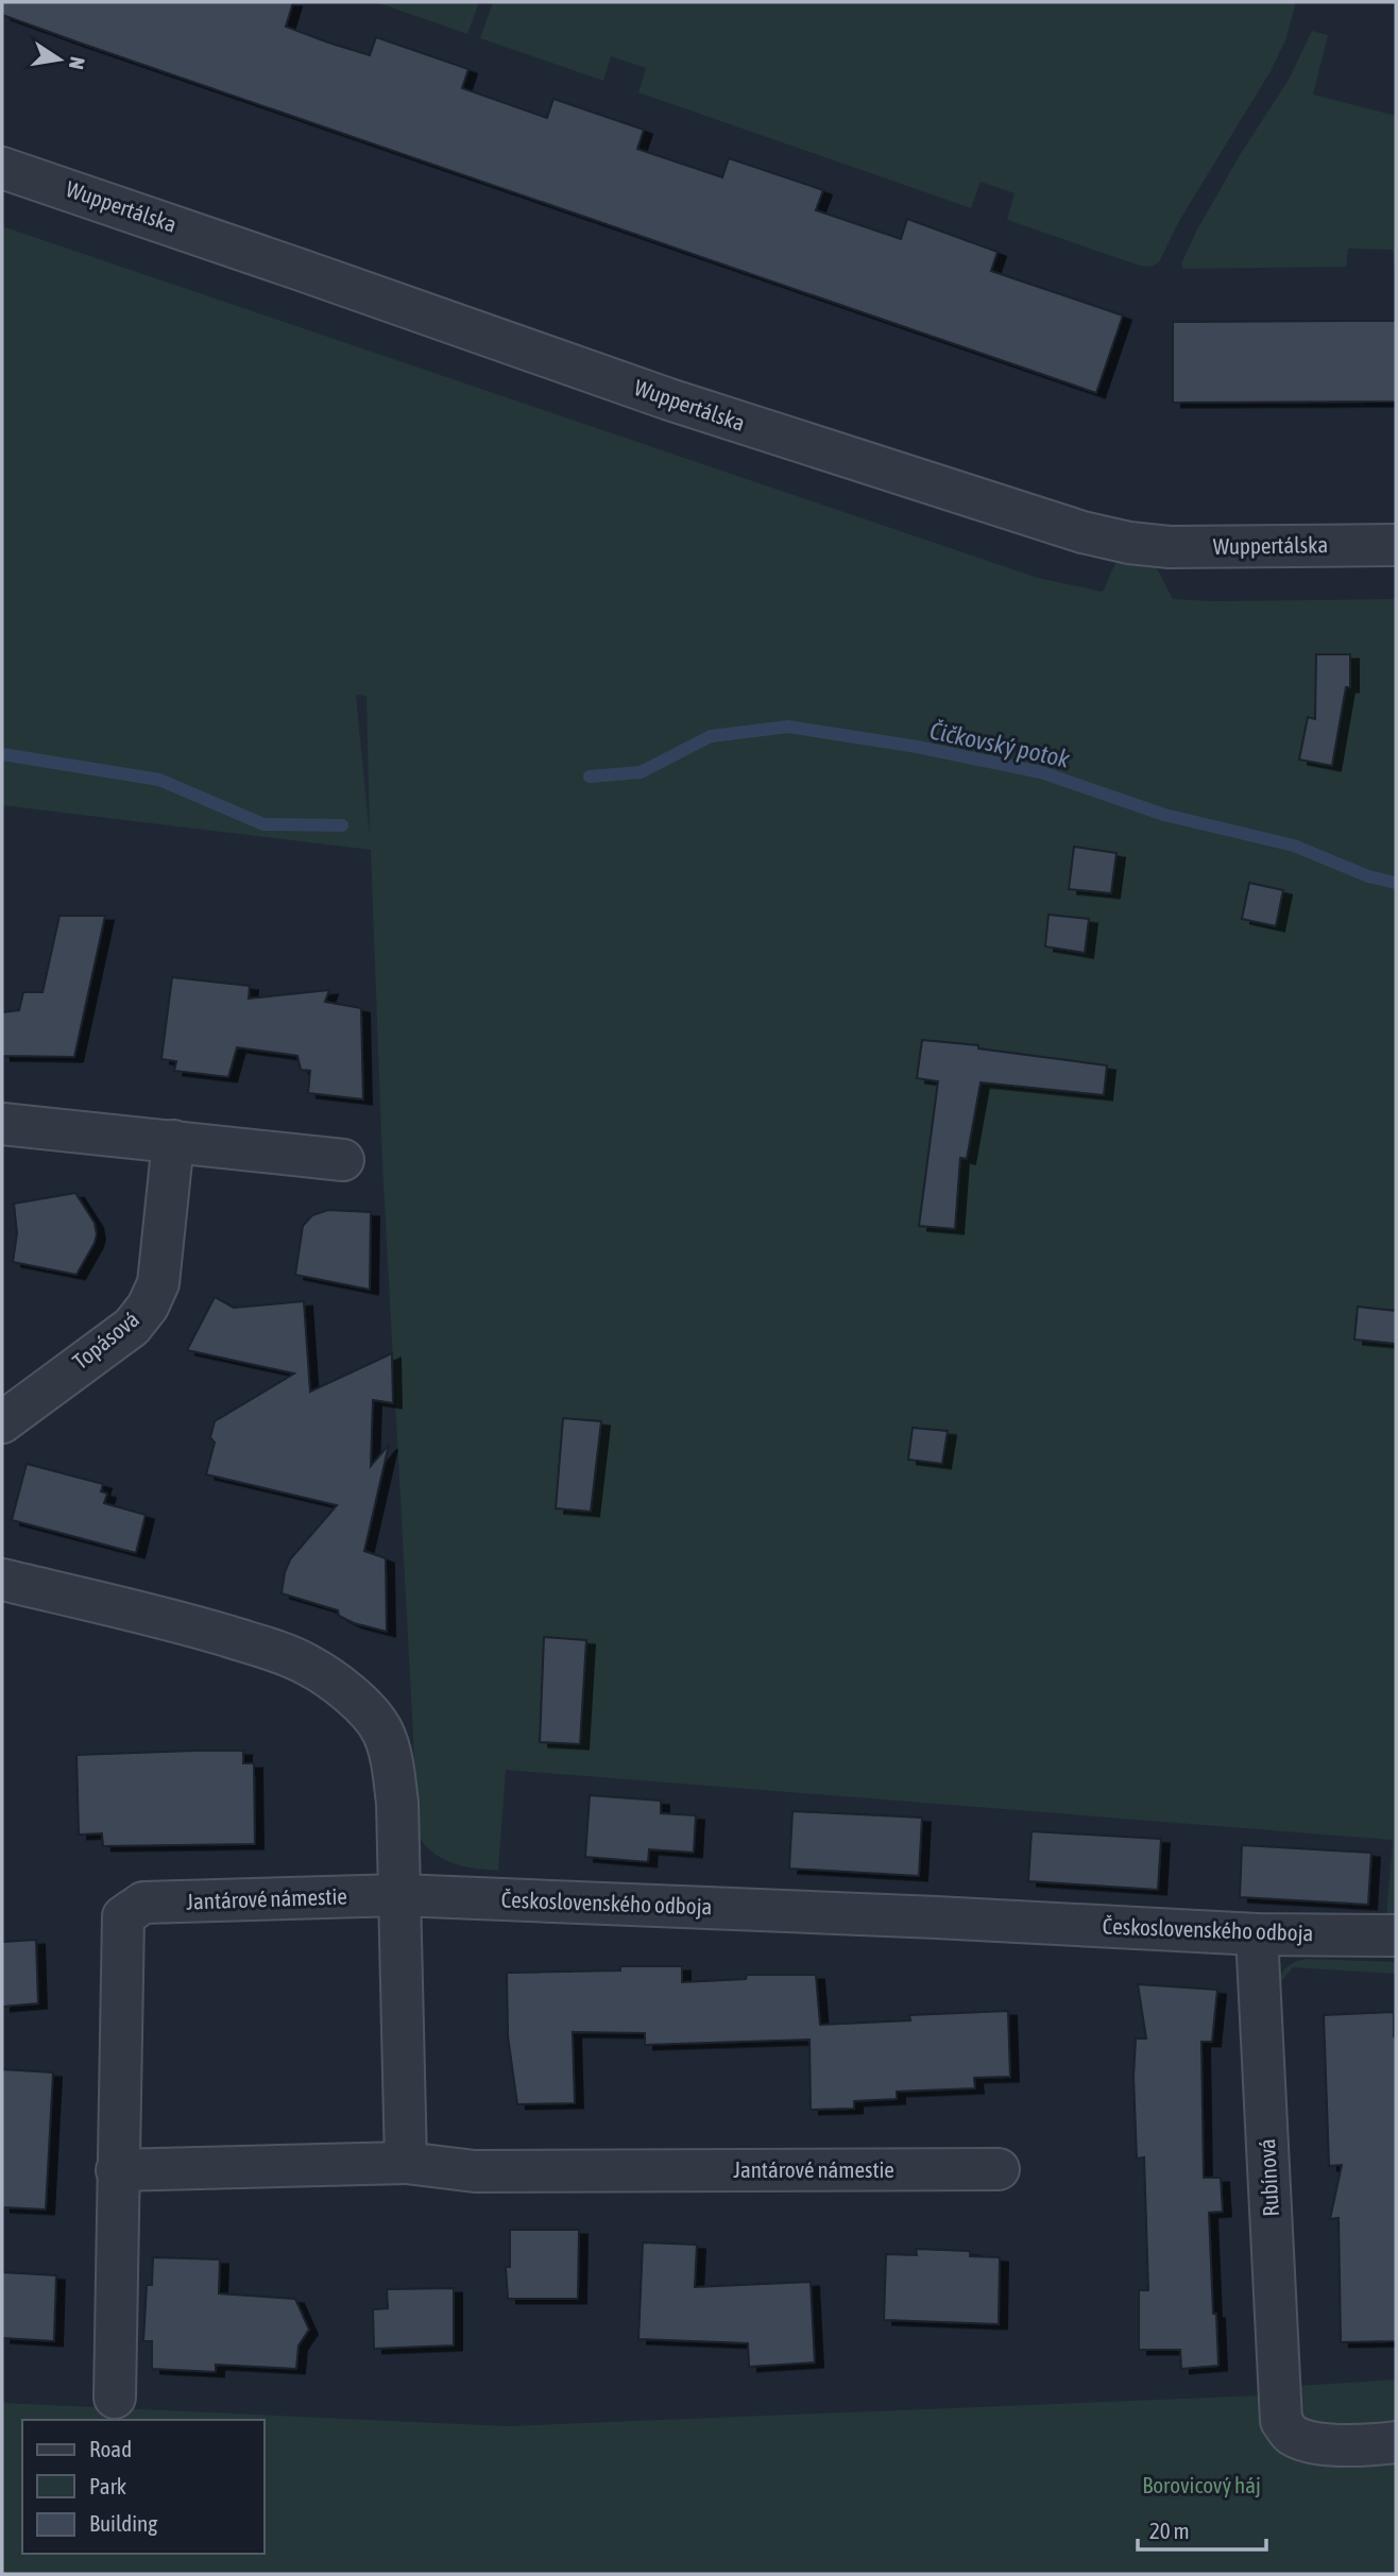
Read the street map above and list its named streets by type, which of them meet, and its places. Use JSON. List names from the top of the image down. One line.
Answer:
{"streets":{"street":["Wuppertálska","Topásová","Jantárové námestie","Československého odboja","Rubínová"]},"crossings":[["Jantárové námestie","Československého odboja"],["Československého odboja","Rubínová"]],"water":["Čičkovský potok"],"parks":["Borovicový háj"],"legend":["Road","Park","Building"],"scale_bar":"20 m","north":"right"}
